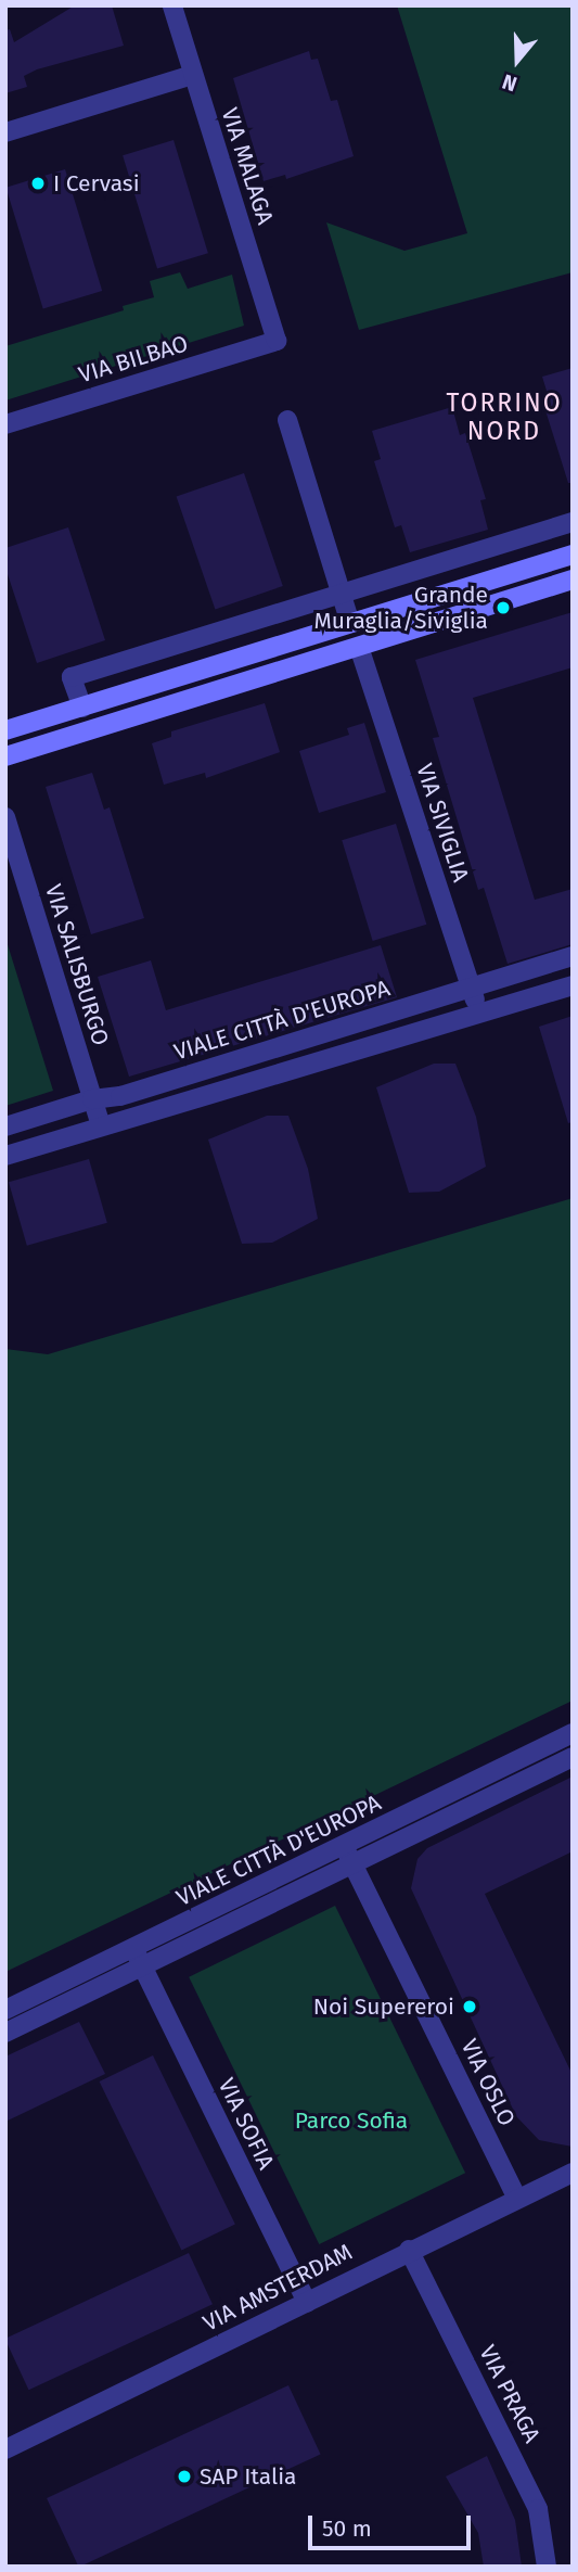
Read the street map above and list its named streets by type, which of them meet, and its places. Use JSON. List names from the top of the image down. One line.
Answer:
{"streets":{"street":["VIA MALAGA","VIA BILBAO","VIA SIVIGLIA","VIA SALISBURGO","VIALE CITTÀ D'EUROPA","VIA OSLO","VIA SOFIA","VIA AMSTERDAM","VIA PRAGA"]},"crossings":[["VIA MALAGA","VIA BILBAO"],["VIA SIVIGLIA","VIALE CITTÀ D'EUROPA"],["VIA SALISBURGO","VIALE CITTÀ D'EUROPA"],["VIALE CITTÀ D'EUROPA","VIA OSLO"],["VIALE CITTÀ D'EUROPA","VIA SOFIA"],["VIA OSLO","VIA AMSTERDAM"],["VIA SOFIA","VIA AMSTERDAM"],["VIA AMSTERDAM","VIA PRAGA"]],"districts":["TORRINO NORD"],"parks":["Parco Sofia"],"places":["I Cervasi","Grande Muraglia/Siviglia","Noi Supereroi","SAP Italia"],"scale_bar":"50 m","north":"bottom"}
